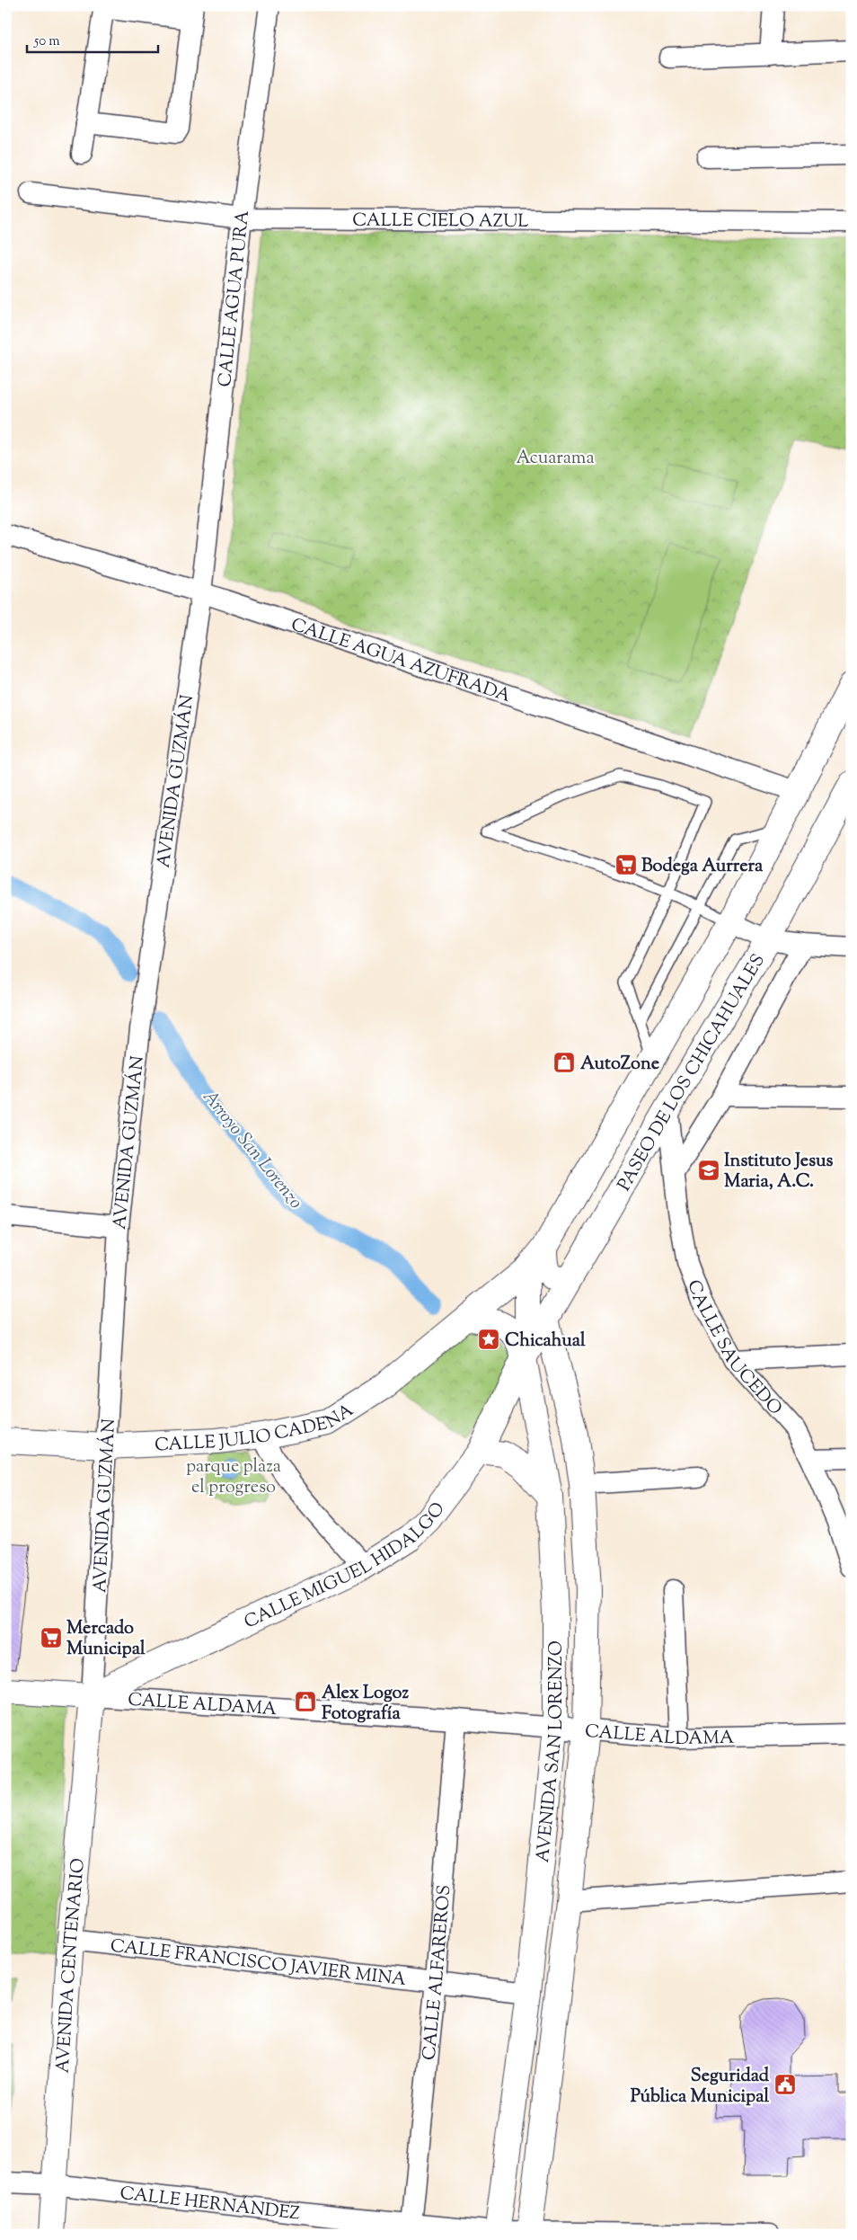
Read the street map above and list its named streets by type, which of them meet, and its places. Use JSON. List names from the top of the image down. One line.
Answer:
{"streets":{"main road":["PASEO DE LOS CHICAHUALES","CALLE JULIO CADENA","CALLE MIGUEL HIDALGO","AVENIDA SAN LORENZO","AVENIDA CENTENARIO"],"street":["CALLE CIELO AZUL","CALLE AGUA PURA","CALLE AGUA AZUFRADA","AVENIDA GUZMÁN","CALLE SAUCEDO","CALLE ALDAMA","CALLE FRANCISCO JAVIER MINA","CALLE ALFAREROS","CALLE HERNÁNDEZ"]},"crossings":[["CALLE CIELO AZUL","CALLE AGUA PURA"],["CALLE AGUA PURA","CALLE AGUA AZUFRADA"],["CALLE AGUA PURA","AVENIDA GUZMÁN"],["CALLE AGUA AZUFRADA","AVENIDA GUZMÁN"],["AVENIDA GUZMÁN","CALLE JULIO CADENA"],["AVENIDA GUZMÁN","CALLE MIGUEL HIDALGO"],["AVENIDA GUZMÁN","CALLE ALDAMA"],["AVENIDA GUZMÁN","AVENIDA CENTENARIO"],["PASEO DE LOS CHICAHUALES","CALLE SAUCEDO"],["PASEO DE LOS CHICAHUALES","CALLE MIGUEL HIDALGO"],["PASEO DE LOS CHICAHUALES","AVENIDA SAN LORENZO"],["CALLE MIGUEL HIDALGO","CALLE ALDAMA"],["CALLE MIGUEL HIDALGO","AVENIDA SAN LORENZO"],["CALLE MIGUEL HIDALGO","AVENIDA CENTENARIO"],["CALLE ALDAMA","AVENIDA SAN LORENZO"],["CALLE ALDAMA","AVENIDA CENTENARIO"],["CALLE ALDAMA","CALLE ALFAREROS"],["AVENIDA SAN LORENZO","CALLE FRANCISCO JAVIER MINA"],["AVENIDA SAN LORENZO","CALLE HERNÁNDEZ"],["CALLE FRANCISCO JAVIER MINA","AVENIDA CENTENARIO"],["CALLE FRANCISCO JAVIER MINA","CALLE ALFAREROS"],["AVENIDA CENTENARIO","CALLE HERNÁNDEZ"],["CALLE ALFAREROS","CALLE HERNÁNDEZ"]],"water":["Arroyo San Lorenzo"],"parks":["Acuarama","parque plaza el progreso"],"places":{"supermarket":["Bodega Aurrera","Mercado Municipal"],"shop":["AutoZone","Alex Logoz Fotografía"],"school or university":["Instituto Jesus Maria, A.C."],"place":["Chicahual"],"public building":["Seguridad Pública Municipal"]},"scale_bar":"50 m"}
